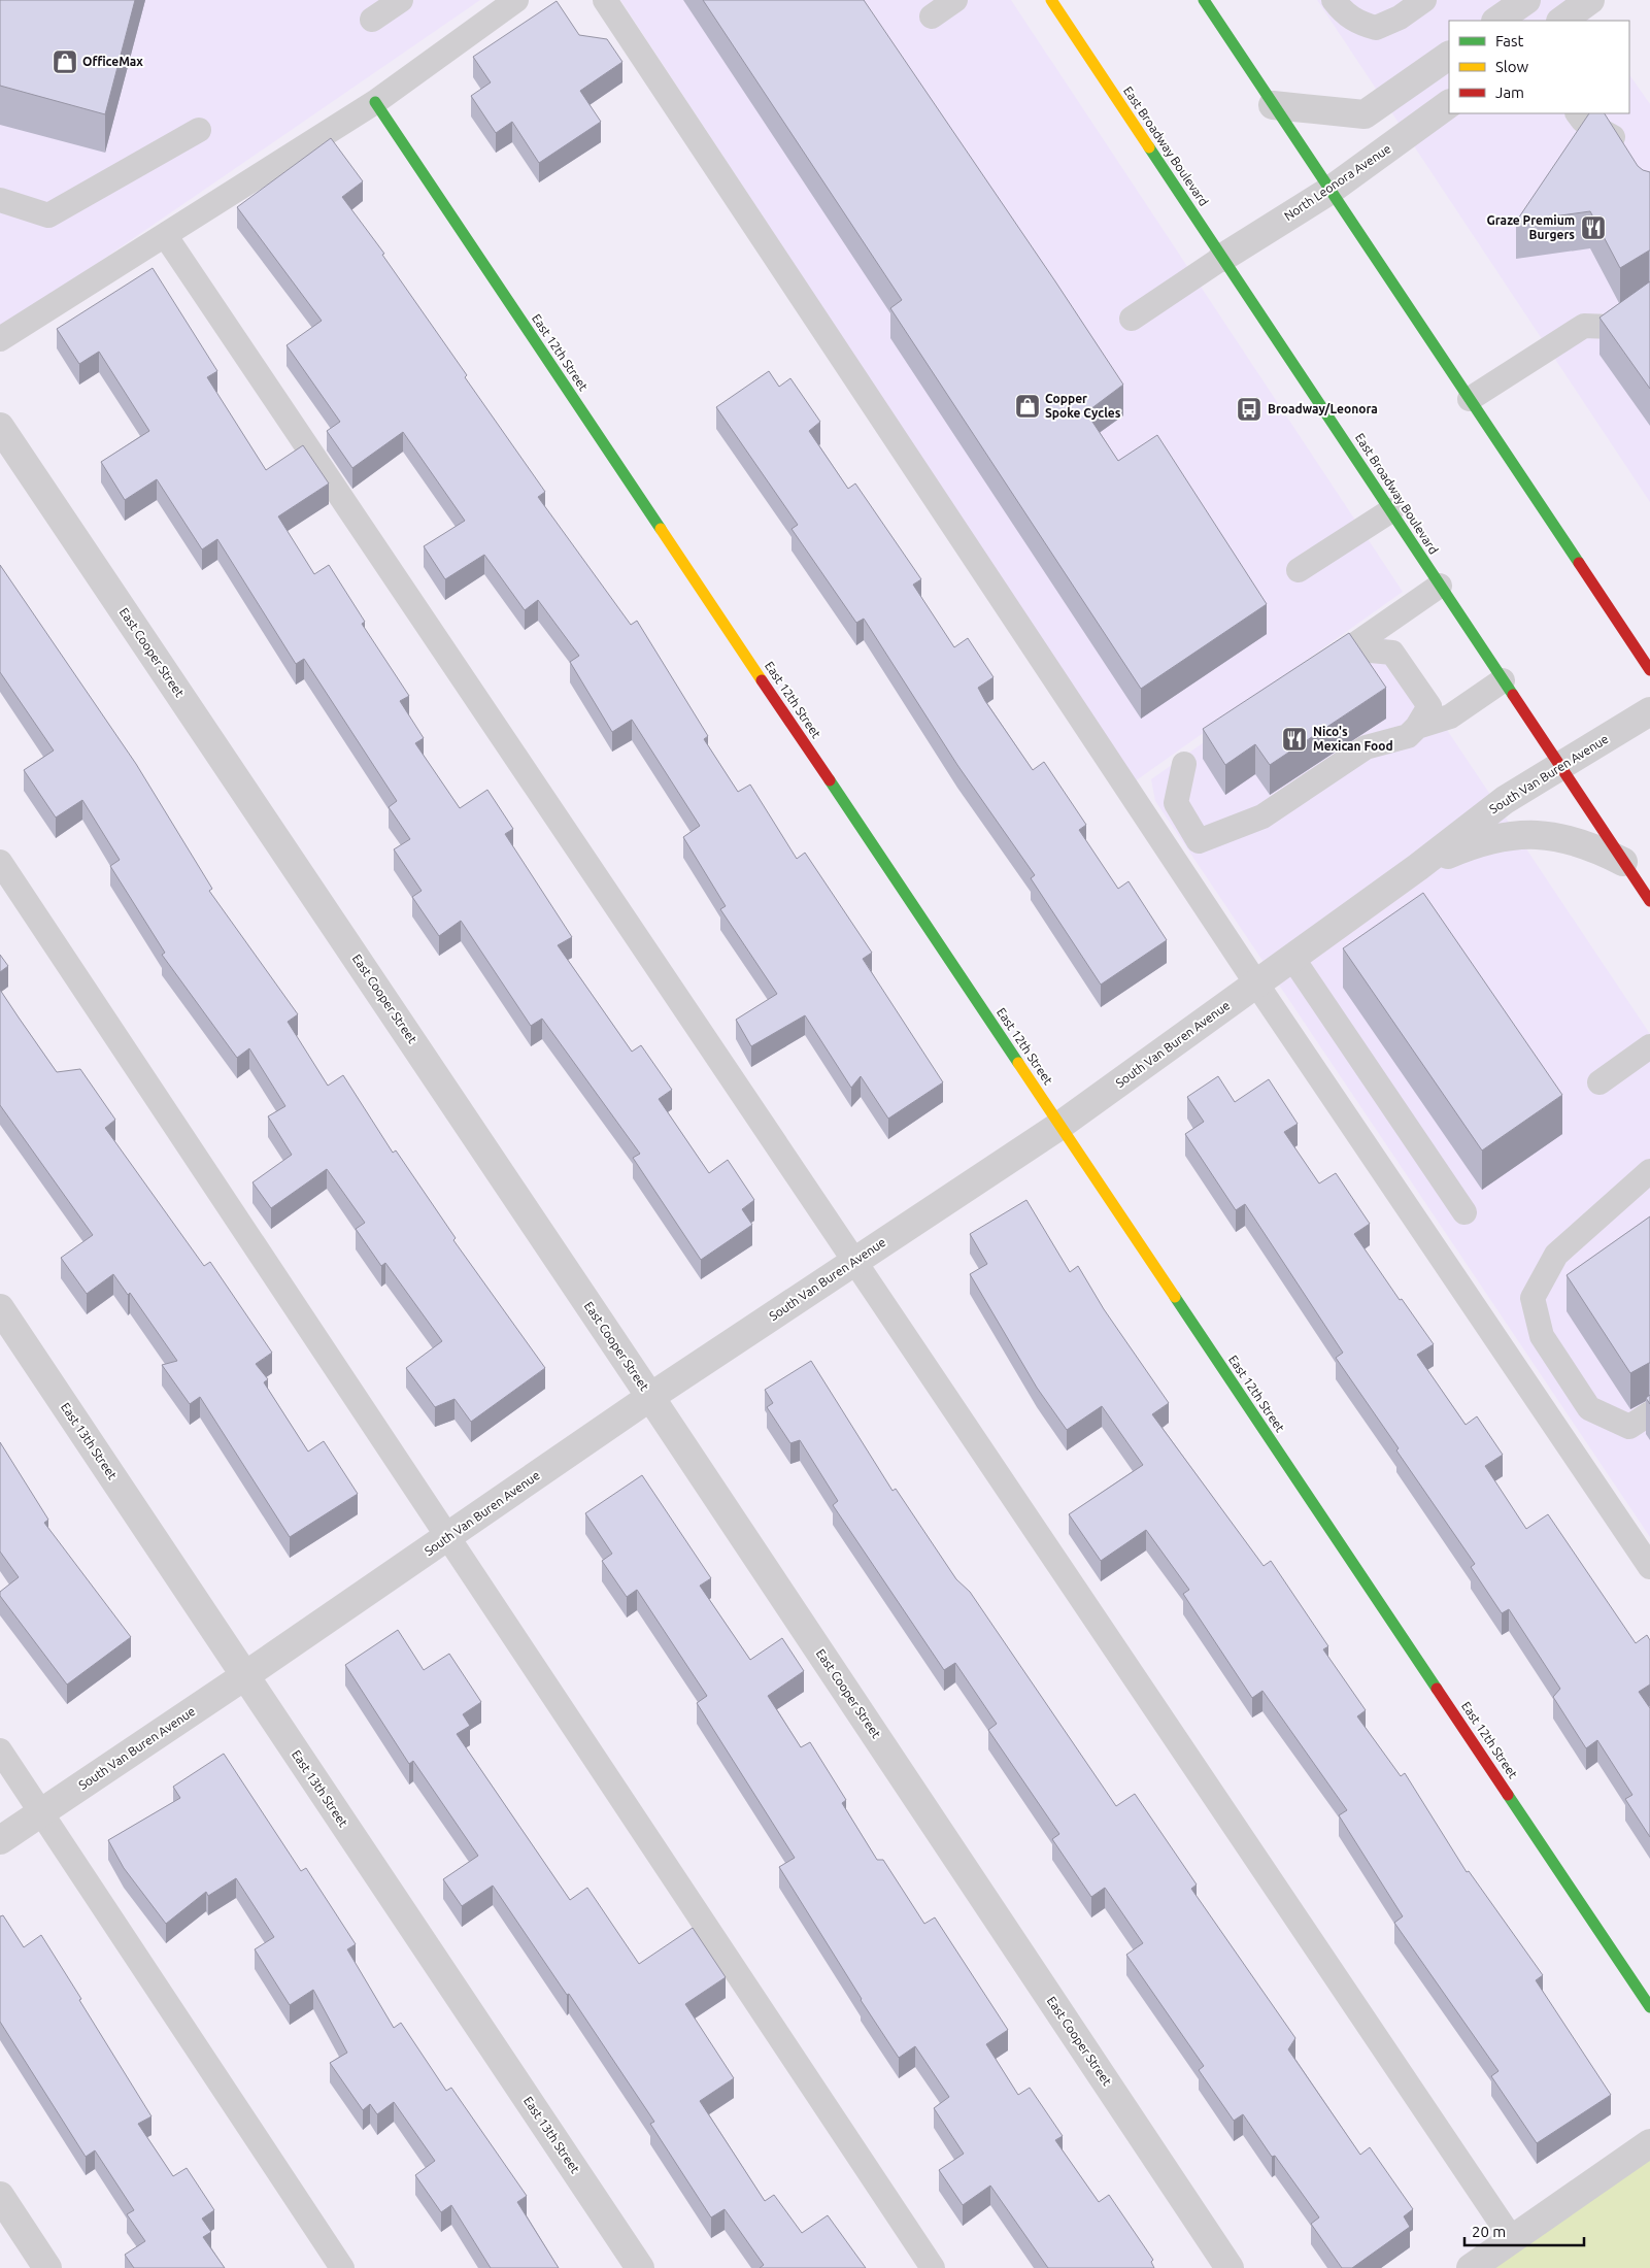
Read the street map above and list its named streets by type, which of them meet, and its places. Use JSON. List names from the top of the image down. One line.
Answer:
{"streets":{"street":["East Broadway Boulevard","North Leonora Avenue","East 12th Street","East Cooper Street","South Van Buren Avenue","East 13th Street"]},"crossings":[["East Broadway Boulevard","North Leonora Avenue"],["East Broadway Boulevard","South Van Buren Avenue"],["East 12th Street","South Van Buren Avenue"],["East Cooper Street","South Van Buren Avenue"],["South Van Buren Avenue","East 13th Street"]],"places":{"shop":["OfficeMax","Copper Spoke Cycles"],"restaurant":["Graze Premium Burgers","Nico's Mexican Food"],"bus stop":["Broadway/Leonora"]},"legend":["Fast","Slow","Jam"],"scale_bar":"20 m"}
